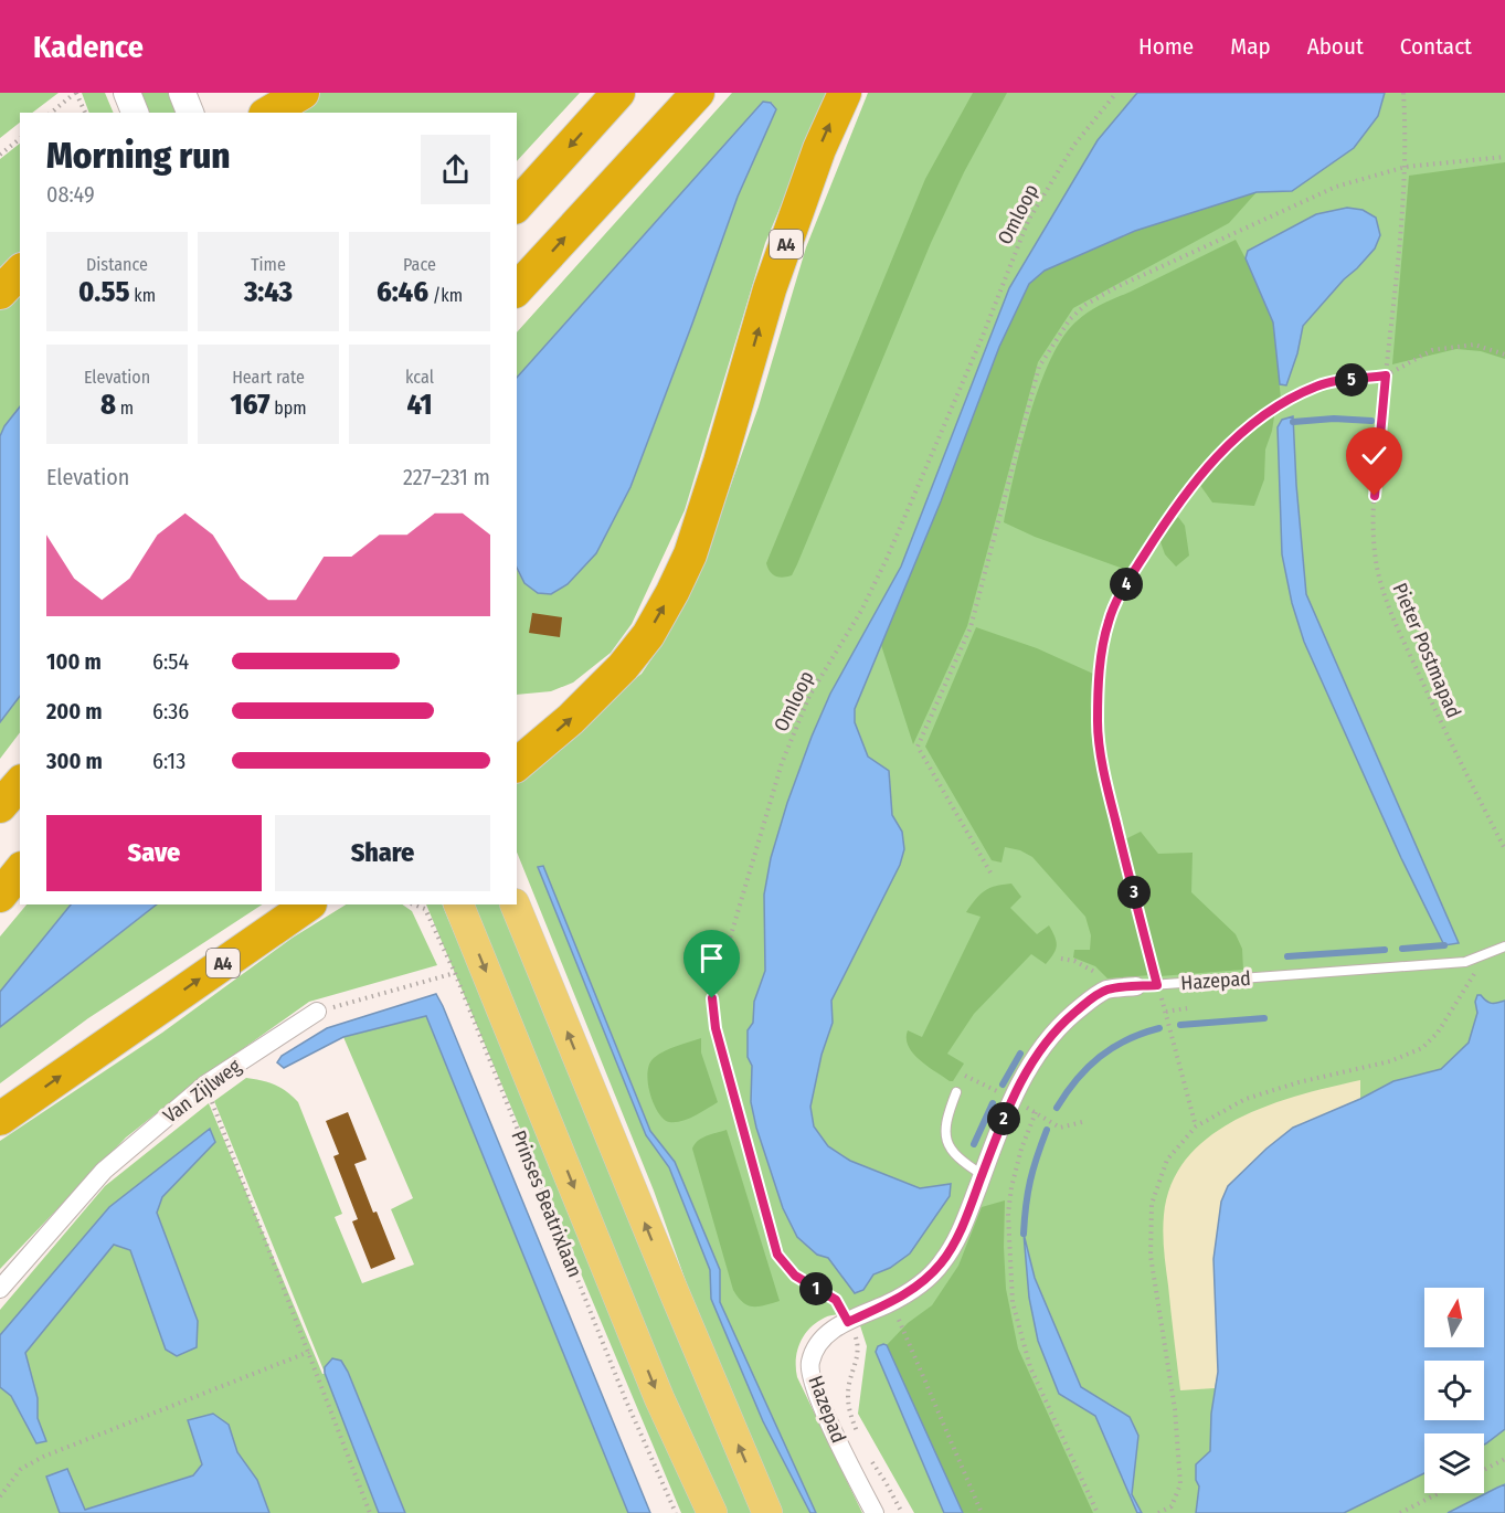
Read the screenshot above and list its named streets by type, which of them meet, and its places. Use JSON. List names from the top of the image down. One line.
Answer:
{"streets":{"highway":["A4"],"main road":["Prinses Beatrixlaan"],"street":["Hazepad","Van Zijlweg"],"path":["Omloop","Pieter Postmapad"]},"crossings":[["Omloop","Hazepad"]],"north":"top","page":{"header":"Kadence","nav":["Home","Map","About","Contact"],"heading":["Morning run","08:49"],"stats":[["Distance","0.55 km"],["Time","3:43"],["Pace","6:46 /km"],["Elevation","8 m"],["Heart rate","167 bpm"],["kcal","41"]],"pins":["5","4","3","2","1"],"chart":["Elevation","227–231 m"],"list":[{"name":"100 m","note":"6:54"},{"name":"200 m","note":"6:36"},{"name":"300 m","note":"6:13"}],"buttons":["Save","Share"]}}
